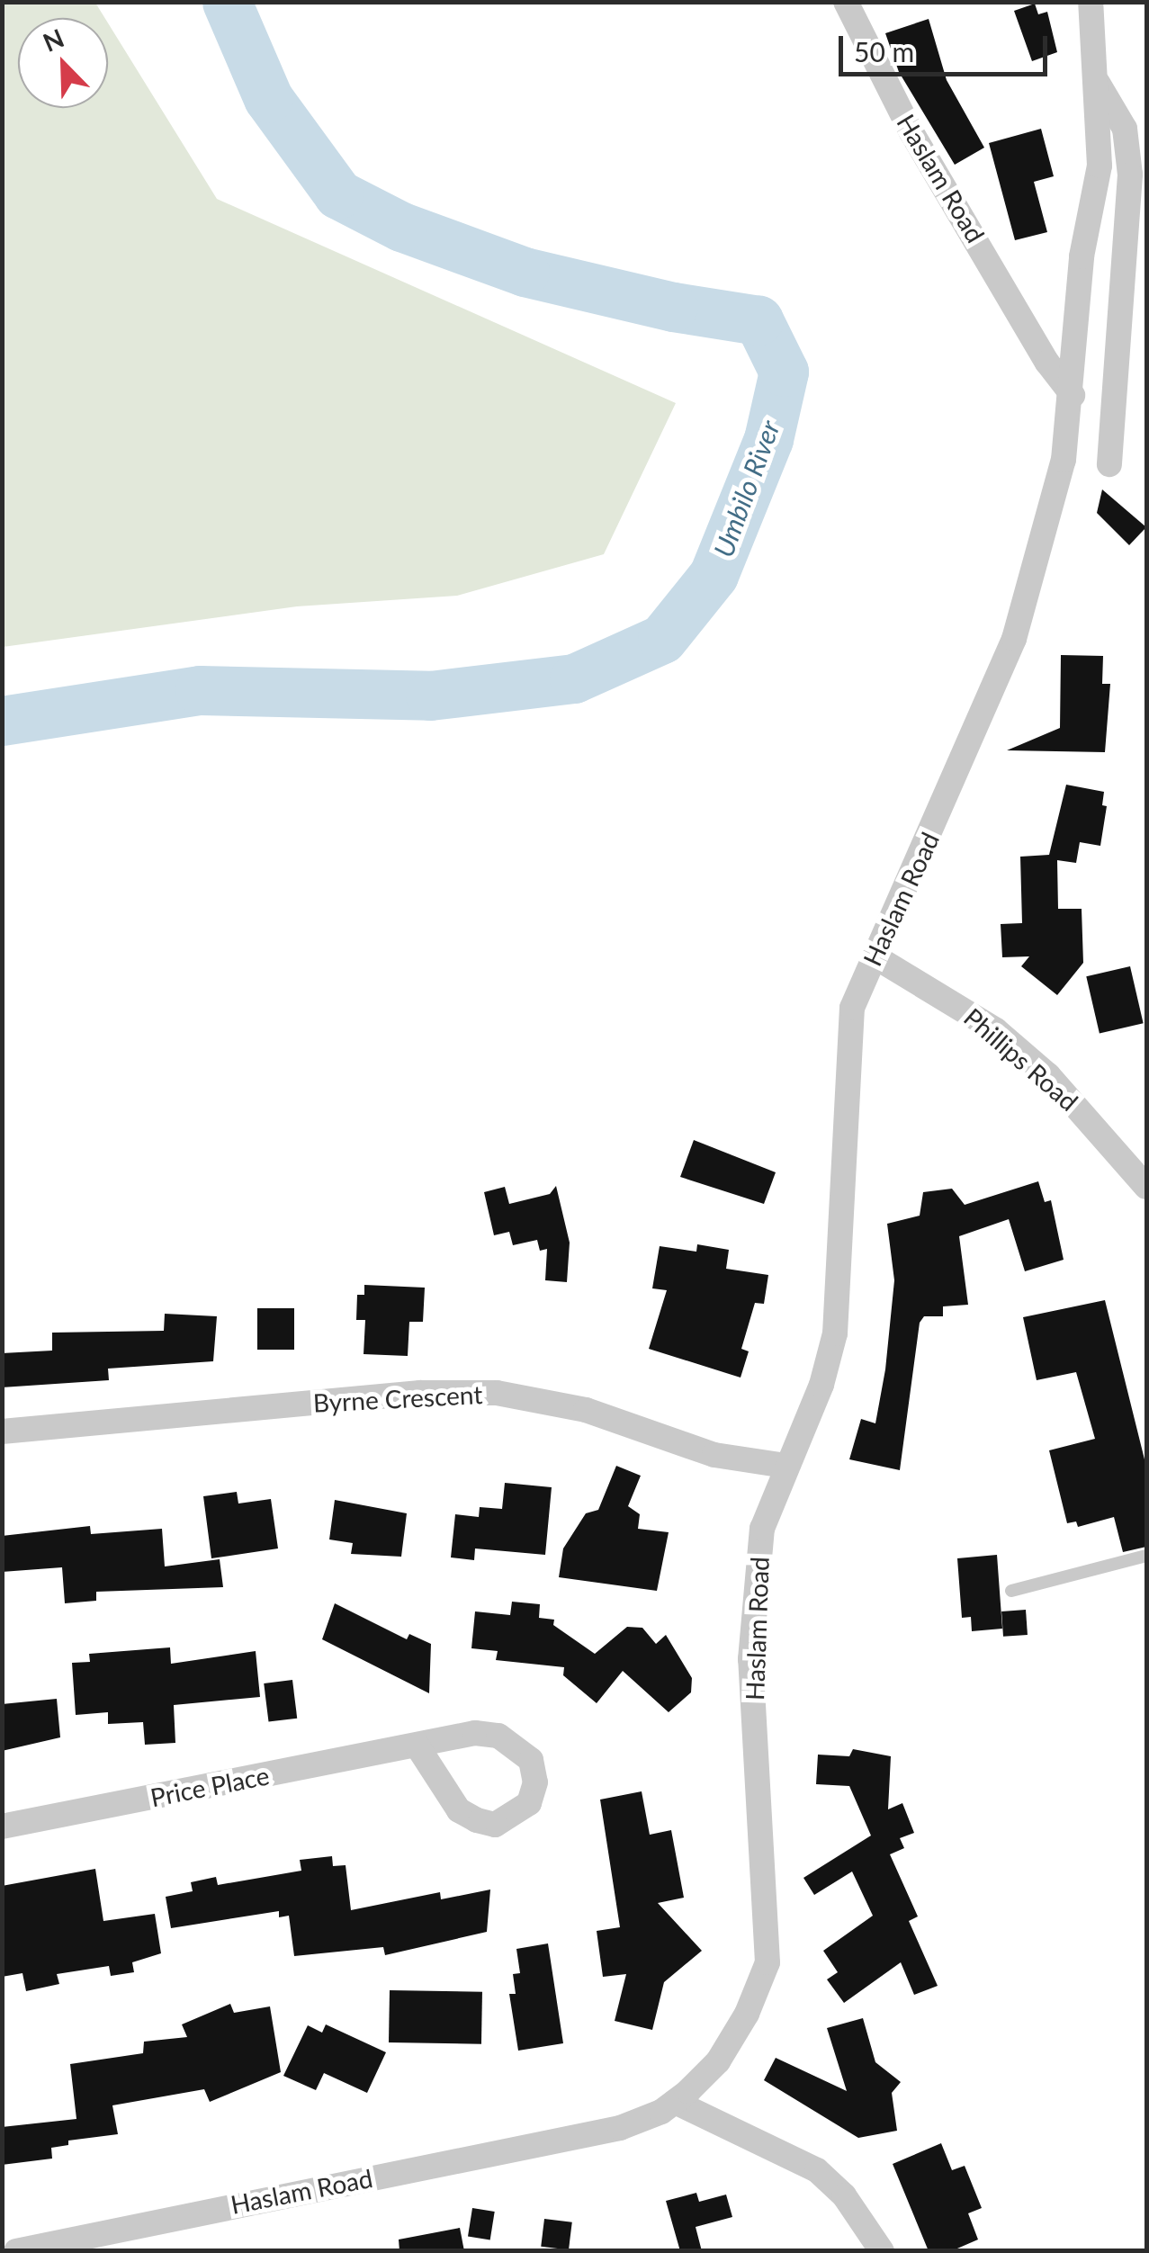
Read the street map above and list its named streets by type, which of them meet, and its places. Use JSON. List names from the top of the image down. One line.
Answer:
{"streets":{"street":["Haslam Road","Phillips Road","Byrne Crescent","Price Place"]},"crossings":[["Haslam Road","Phillips Road"],["Haslam Road","Byrne Crescent"]],"water":["Umbilo River"],"scale_bar":"50 m","north":"top left"}
